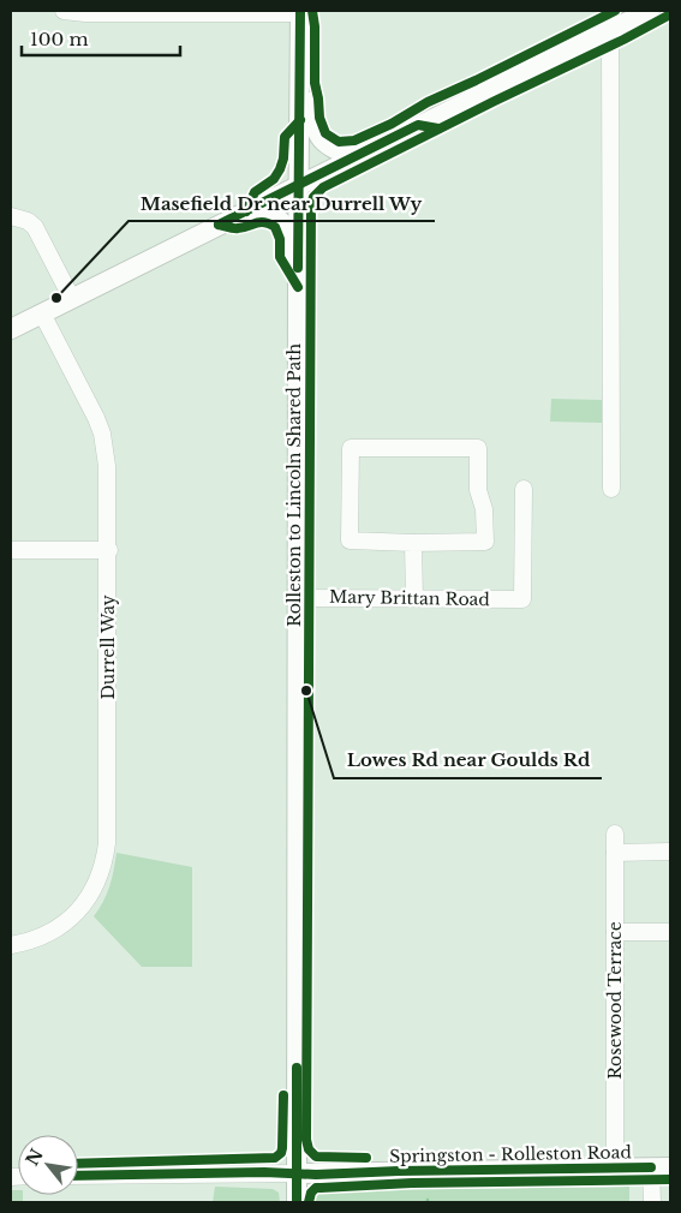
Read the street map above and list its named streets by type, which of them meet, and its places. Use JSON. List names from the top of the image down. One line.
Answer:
{"streets":{"main road":["Springston - Rolleston Road"],"street":["Mary Brittan Road","Durrell Way","Rosewood Terrace"],"cycle path":["Rolleston to Lincoln Shared Path"]},"crossings":[["Rosewood Terrace","Springston - Rolleston Road"]],"places":["Masefield Dr near Durrell Wy","Lowes Rd near Goulds Rd"],"scale_bar":"100 m","north":"top left"}
